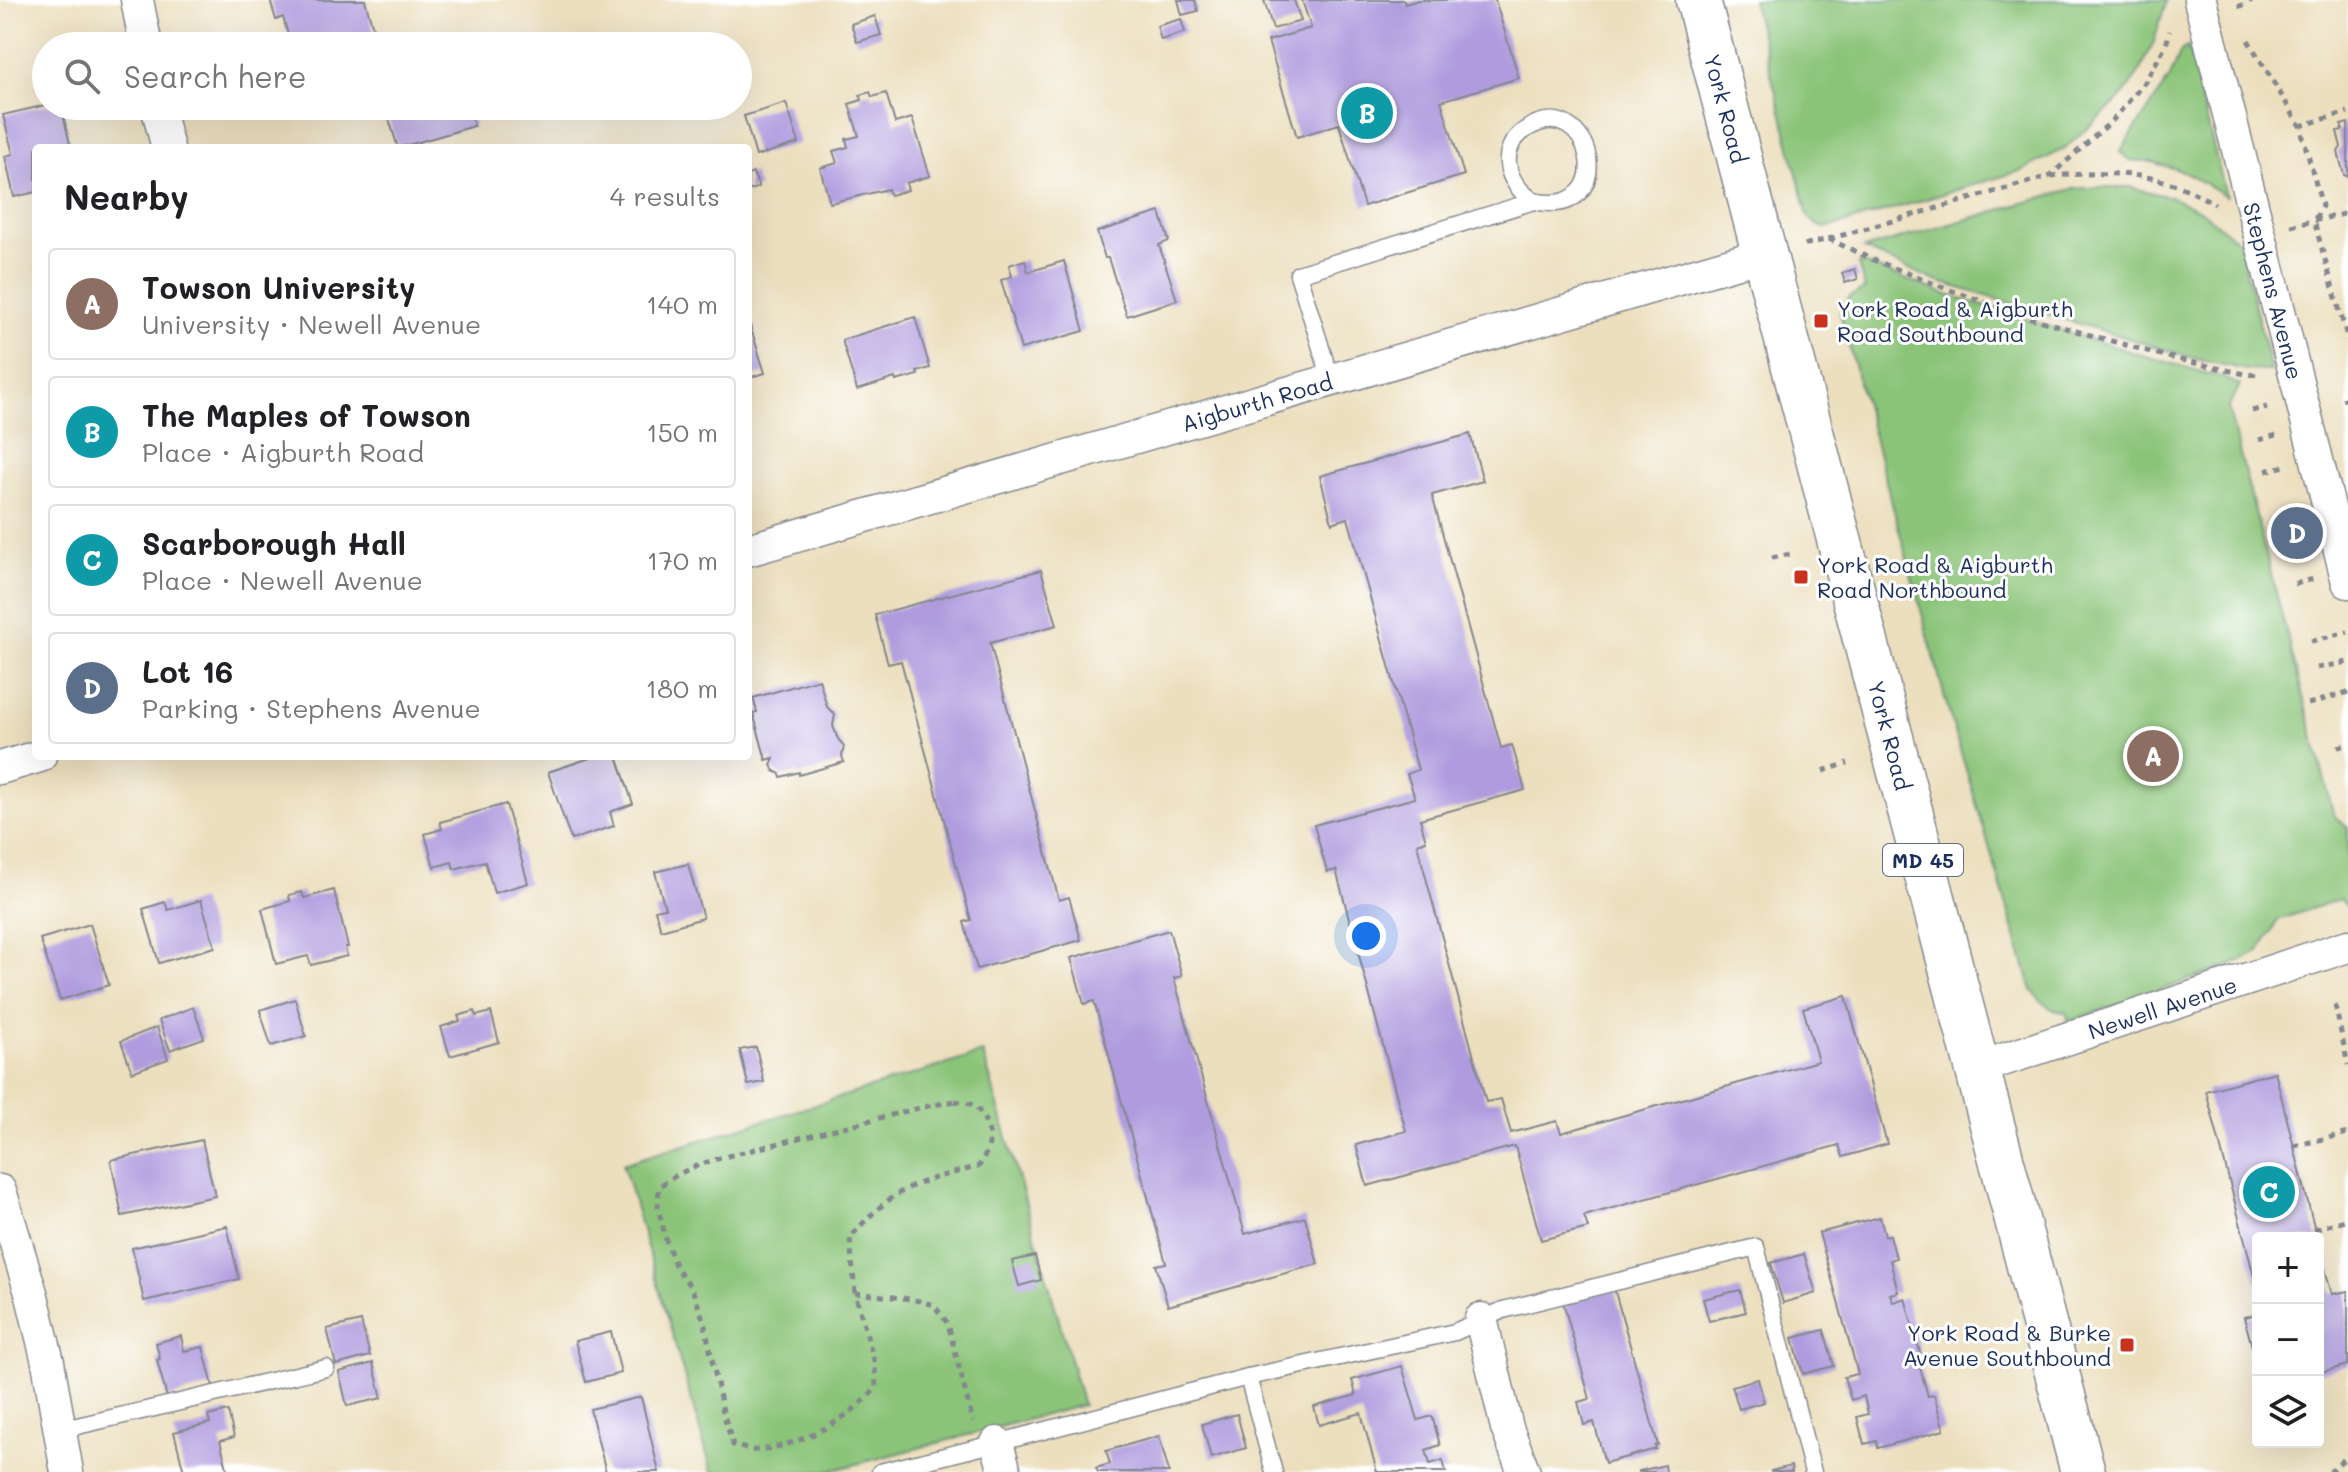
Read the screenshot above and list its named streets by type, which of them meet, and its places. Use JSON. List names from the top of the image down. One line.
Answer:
{"streets":{"main road":["York Road","MD 45"],"street":["Stephens Avenue","Aigburth Road","Newell Avenue"]},"crossings":[["York Road","Aigburth Road"],["York Road","Newell Avenue"]],"places":{"transit":["York Road & Aigburth Road Southbound","York Road & Aigburth Road Northbound","York Road & Burke Avenue Southbound"]},"page":{"search":"Search here","pins":["B","D","A","C"],"heading":["Nearby","4 results"],"list":[{"mark":"A","name":"Towson University","note":"University · Newell Avenue","value":"140 m"},{"mark":"B","name":"The Maples of Towson","note":"Place · Aigburth Road","value":"150 m"},{"mark":"C","name":"Scarborough Hall","note":"Place · Newell Avenue","value":"170 m"},{"mark":"D","name":"Lot 16","note":"Parking · Stephens Avenue","value":"180 m"}],"map_buttons":["+","−"]}}
